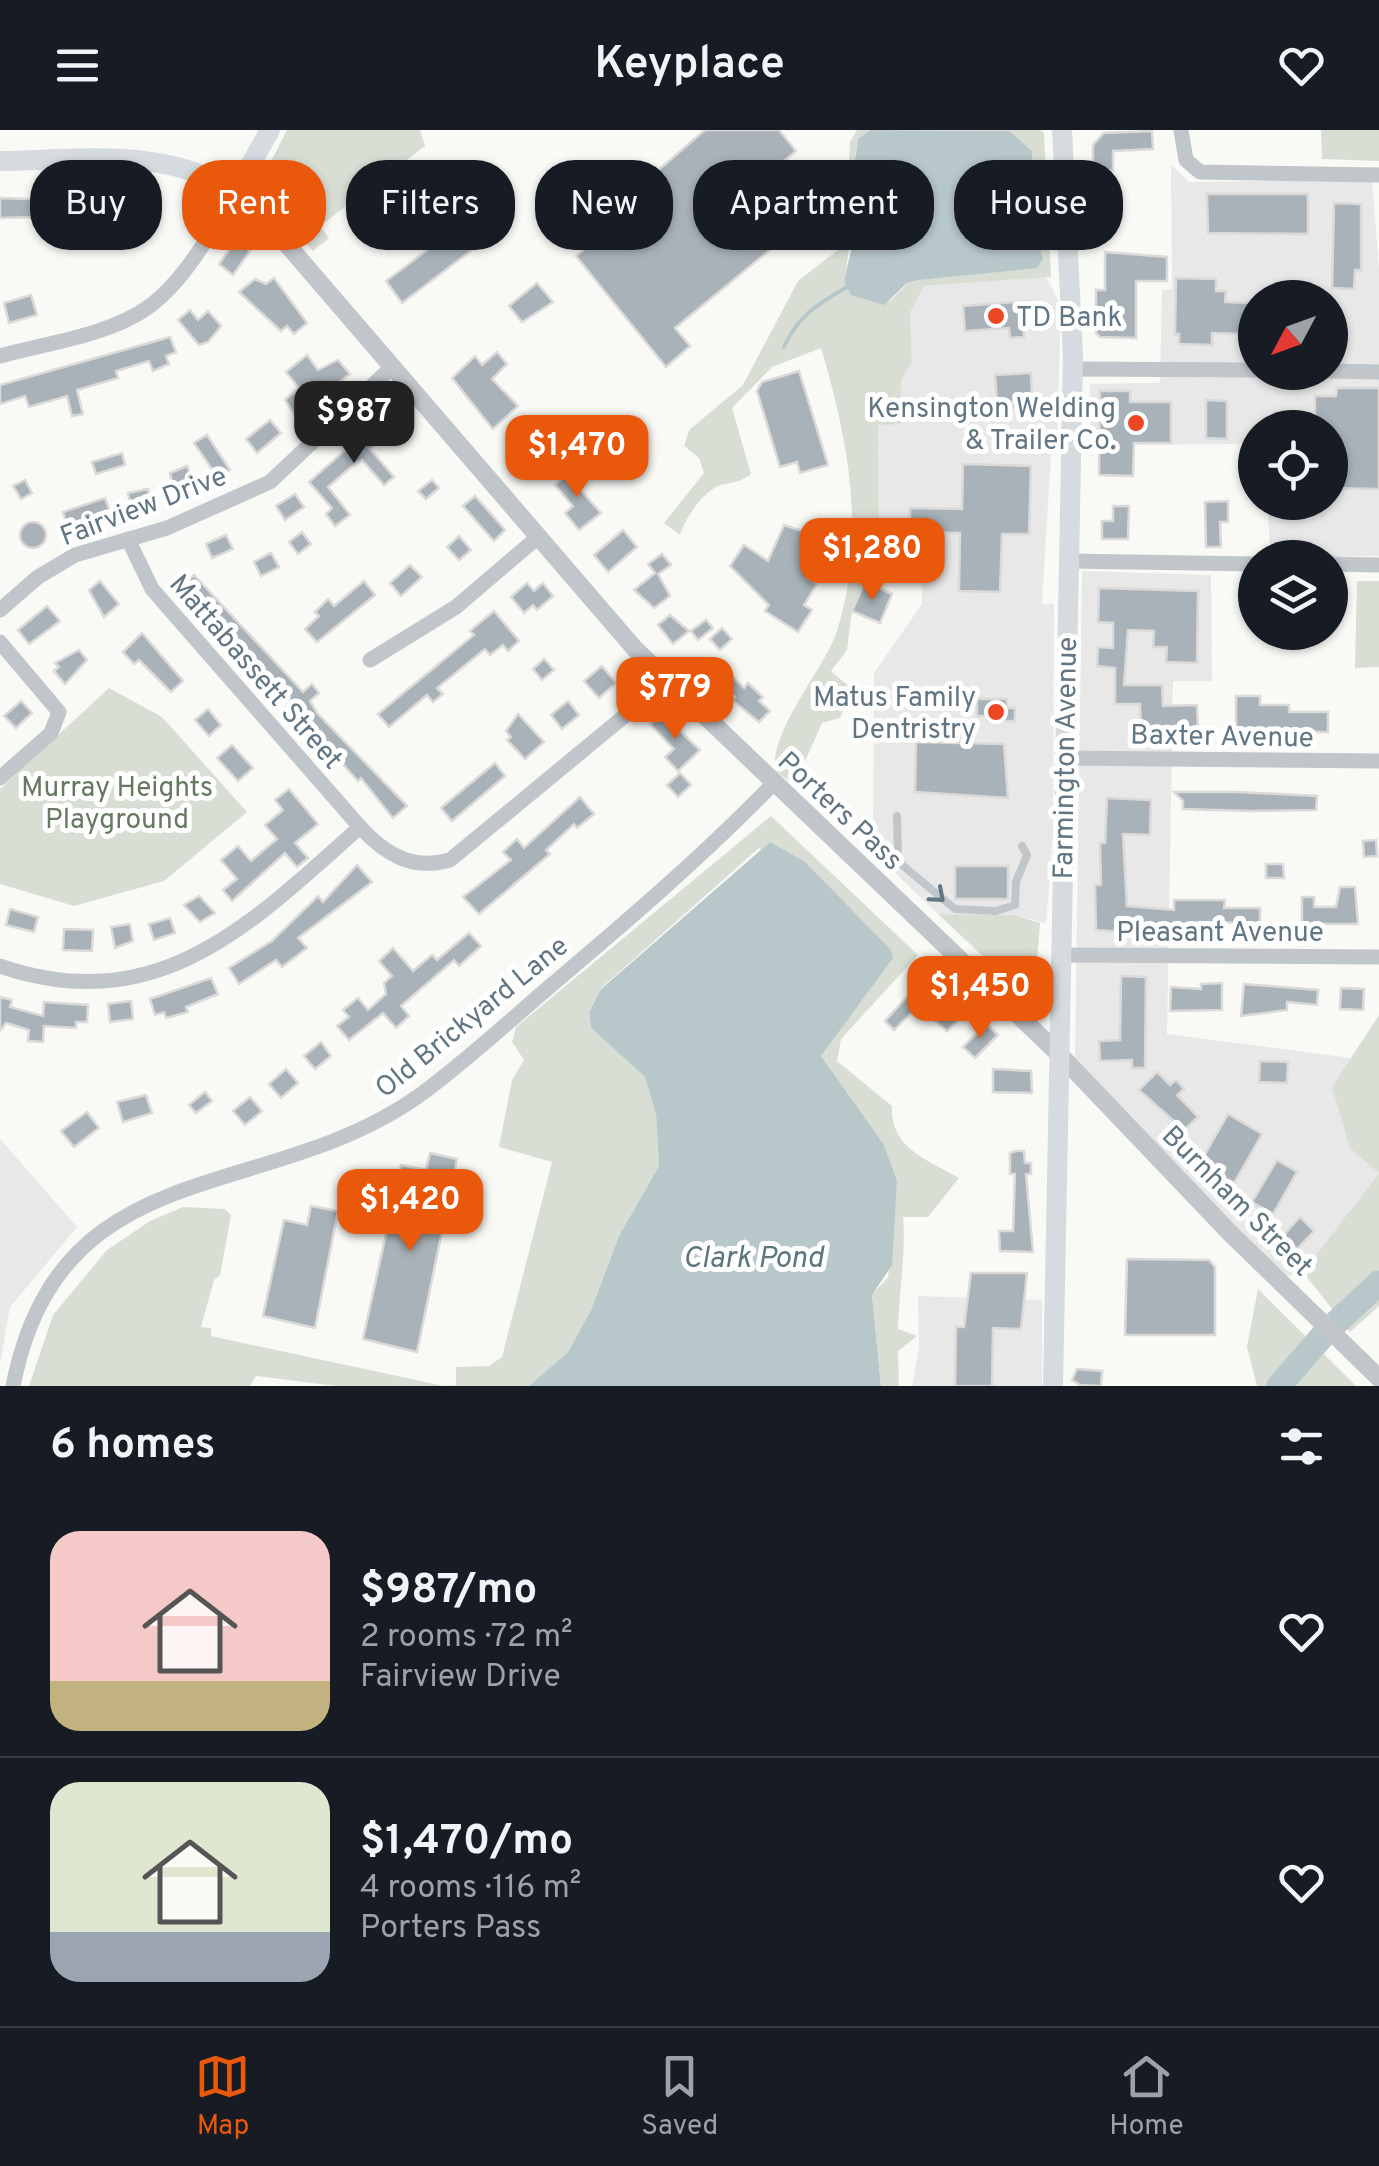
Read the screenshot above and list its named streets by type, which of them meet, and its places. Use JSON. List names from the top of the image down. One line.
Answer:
{"streets":{"main road":["Farmington Avenue"],"street":["Fairview Drive","Mattabassett Street","Baxter Avenue","Porters Pass","Pleasant Avenue","Old Brickyard Lane","Burnham Street"]},"crossings":[["Fairview Drive","Mattabassett Street"],["Fairview Drive","Porters Pass"],["Baxter Avenue","Farmington Avenue"],["Farmington Avenue","Porters Pass"],["Farmington Avenue","Pleasant Avenue"],["Farmington Avenue","Burnham Street"],["Porters Pass","Old Brickyard Lane"],["Porters Pass","Burnham Street"]],"water":["Clark Pond"],"parks":["Murray Heights Playground"],"places":["TD Bank","Kensington Welding & Trailer Co.","Matus Family Dentristry"],"north":"bottom left","page":{"header":"Keyplace","chip":["Buy","Rent","Filters","New","Apartment","House"],"price":["$987","$1,470","$1,280","$779","$1,450","$1,420"],"heading":"6 homes","list":[{"name":"$987/mo","note":"2 rooms · 72 m² · Fairview Drive"},{"name":"$1,470/mo","note":"4 rooms · 116 m² · Porters Pass"}],"tabs":["Map","Saved","Home"]}}
